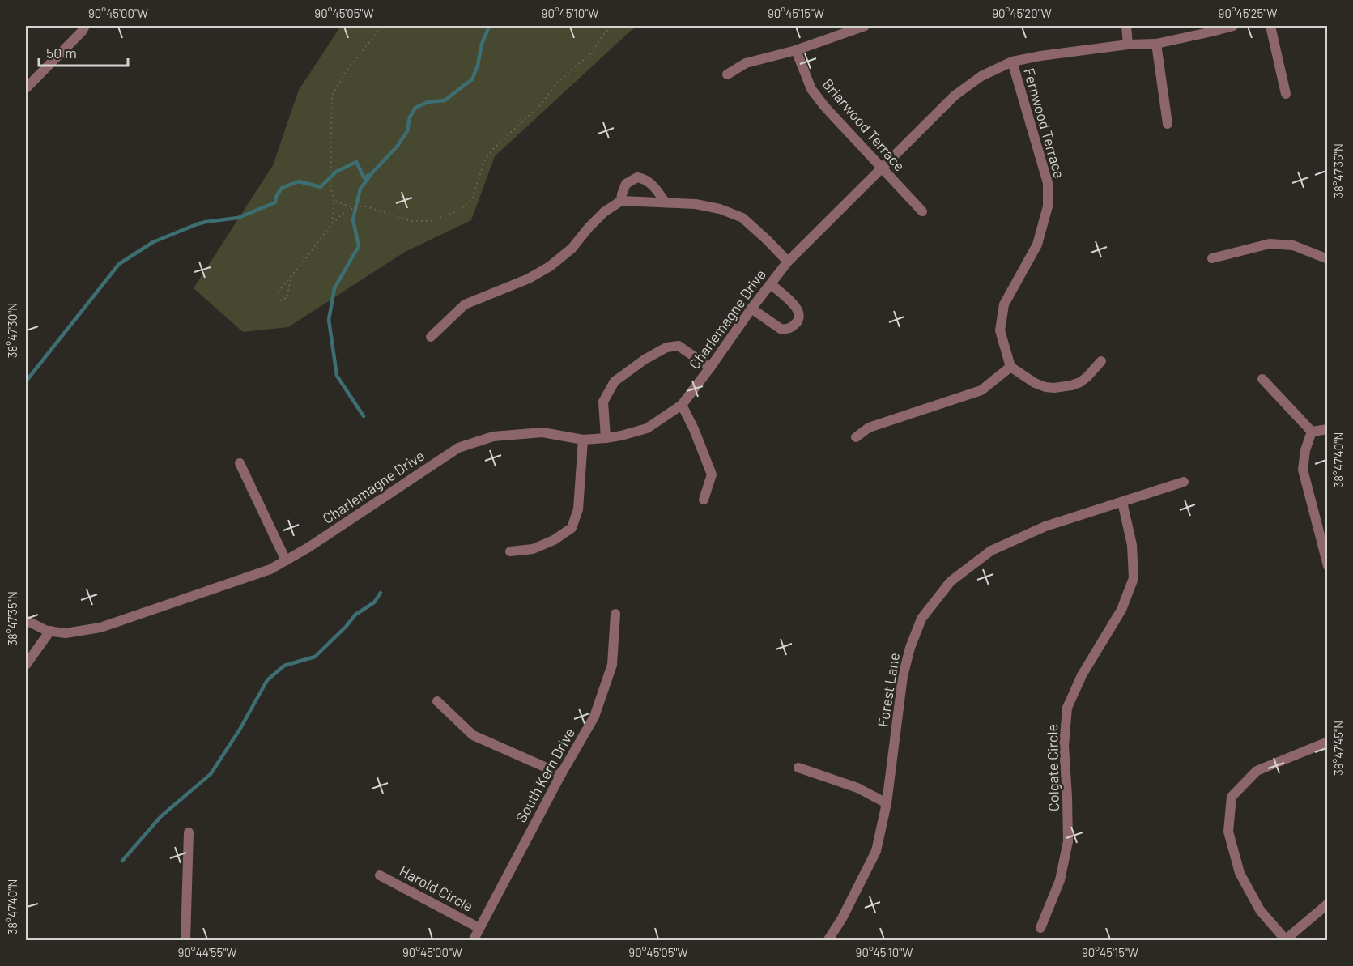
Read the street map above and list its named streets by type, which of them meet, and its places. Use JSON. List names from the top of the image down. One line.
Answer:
{"streets":{"street":["Fernwood Terrace","Briarwood Terrace","Charlemagne Drive","Forest Lane","Colgate Circle","South Kern Drive","Harold Circle"]},"crossings":[["Fernwood Terrace","Charlemagne Drive"],["Briarwood Terrace","Charlemagne Drive"],["Forest Lane","Colgate Circle"],["South Kern Drive","Harold Circle"]],"scale_bar":"50 m","coordinates":["90°45'00\"W","90°45'05\"W","90°45'10\"W","90°45'15\"W","90°45'20\"W","90°45'25\"W","38°47'35\"N","38°47'30\"N","38°47'40\"N","38°47'45\"N","90°44'55\"W"]}
